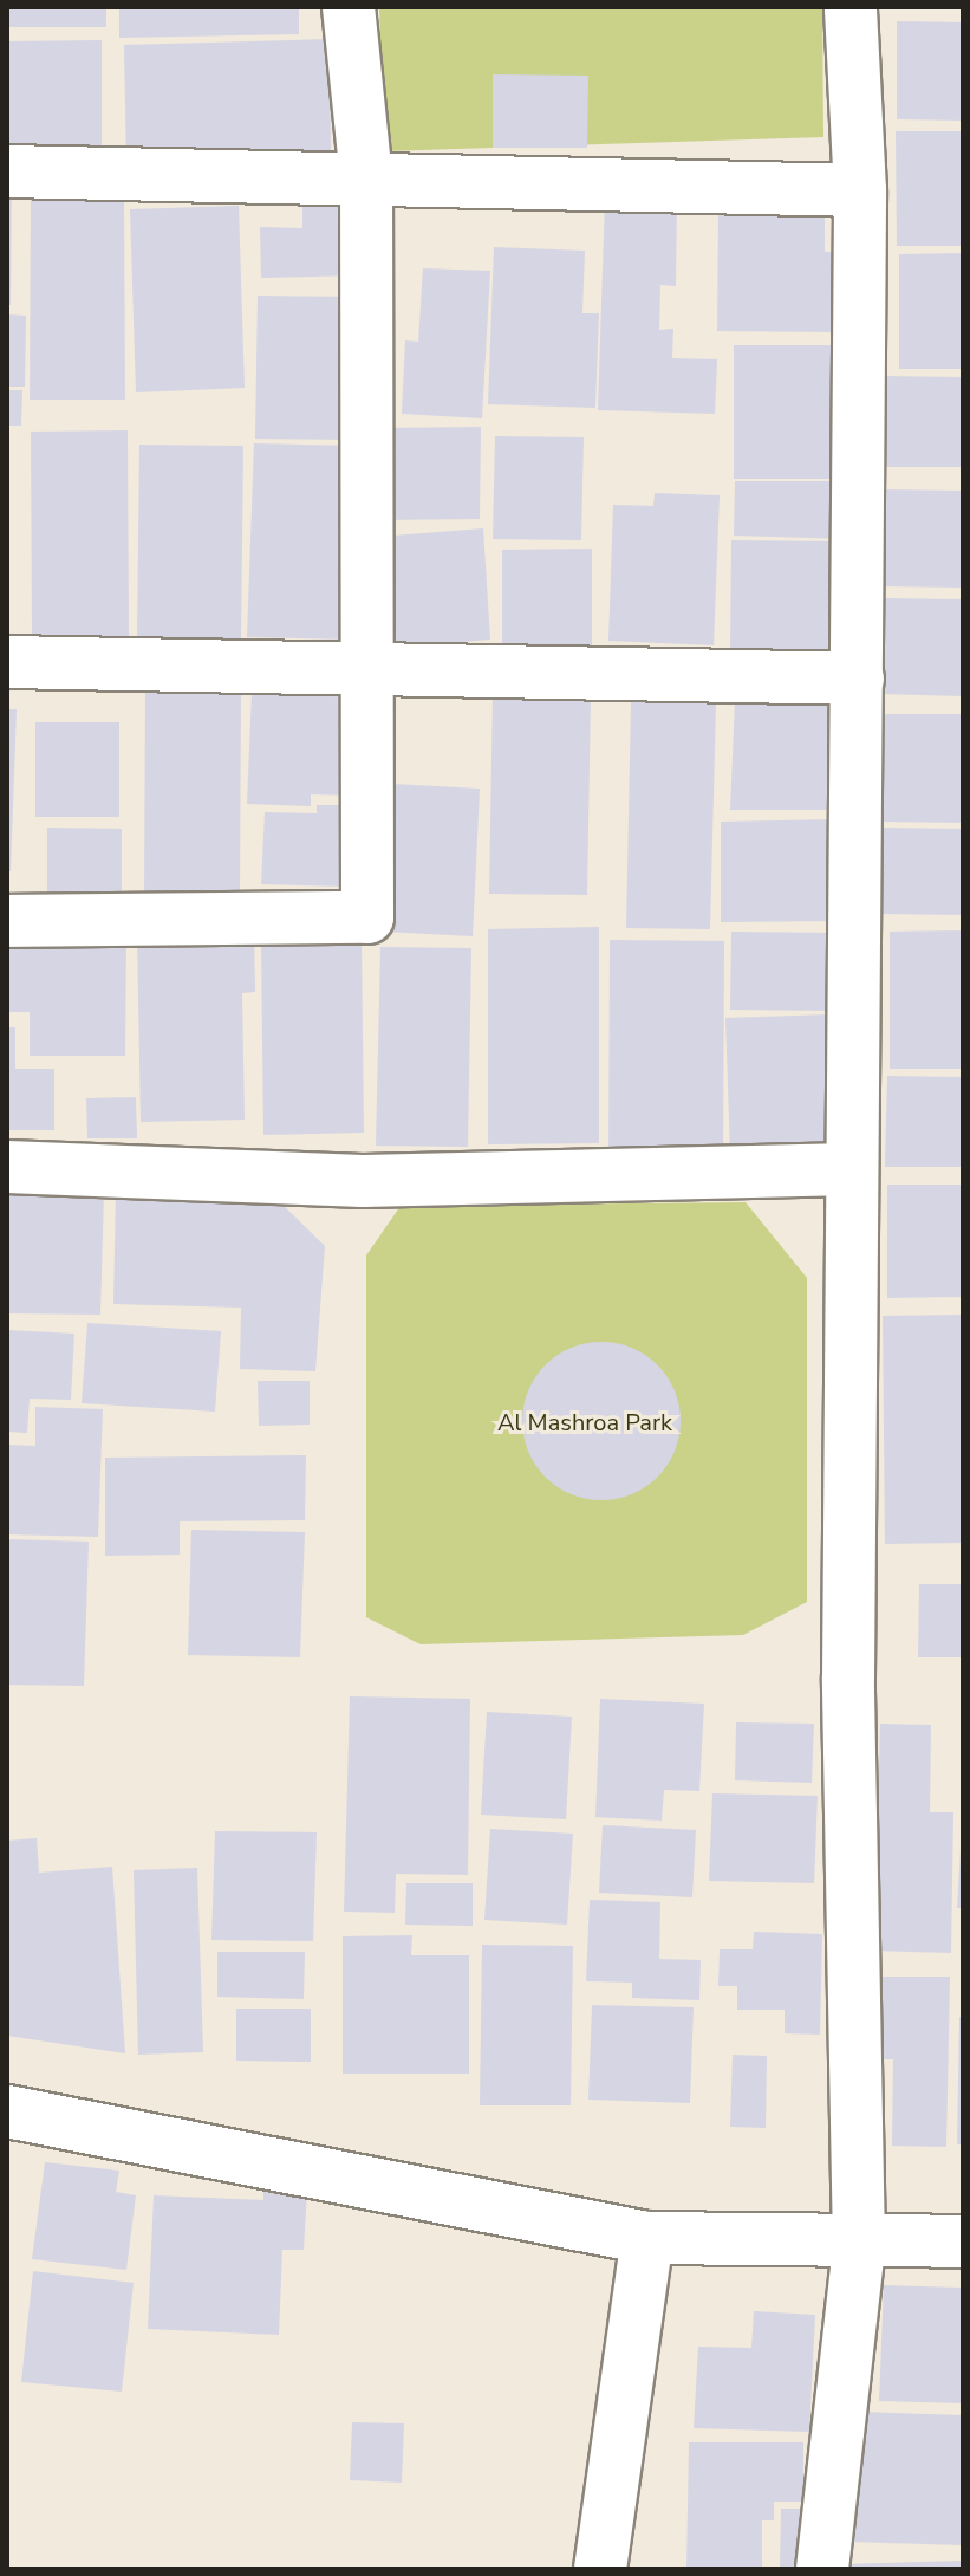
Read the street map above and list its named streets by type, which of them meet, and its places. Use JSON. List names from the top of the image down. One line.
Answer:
{"parks":["Al Mashroa Park"]}
